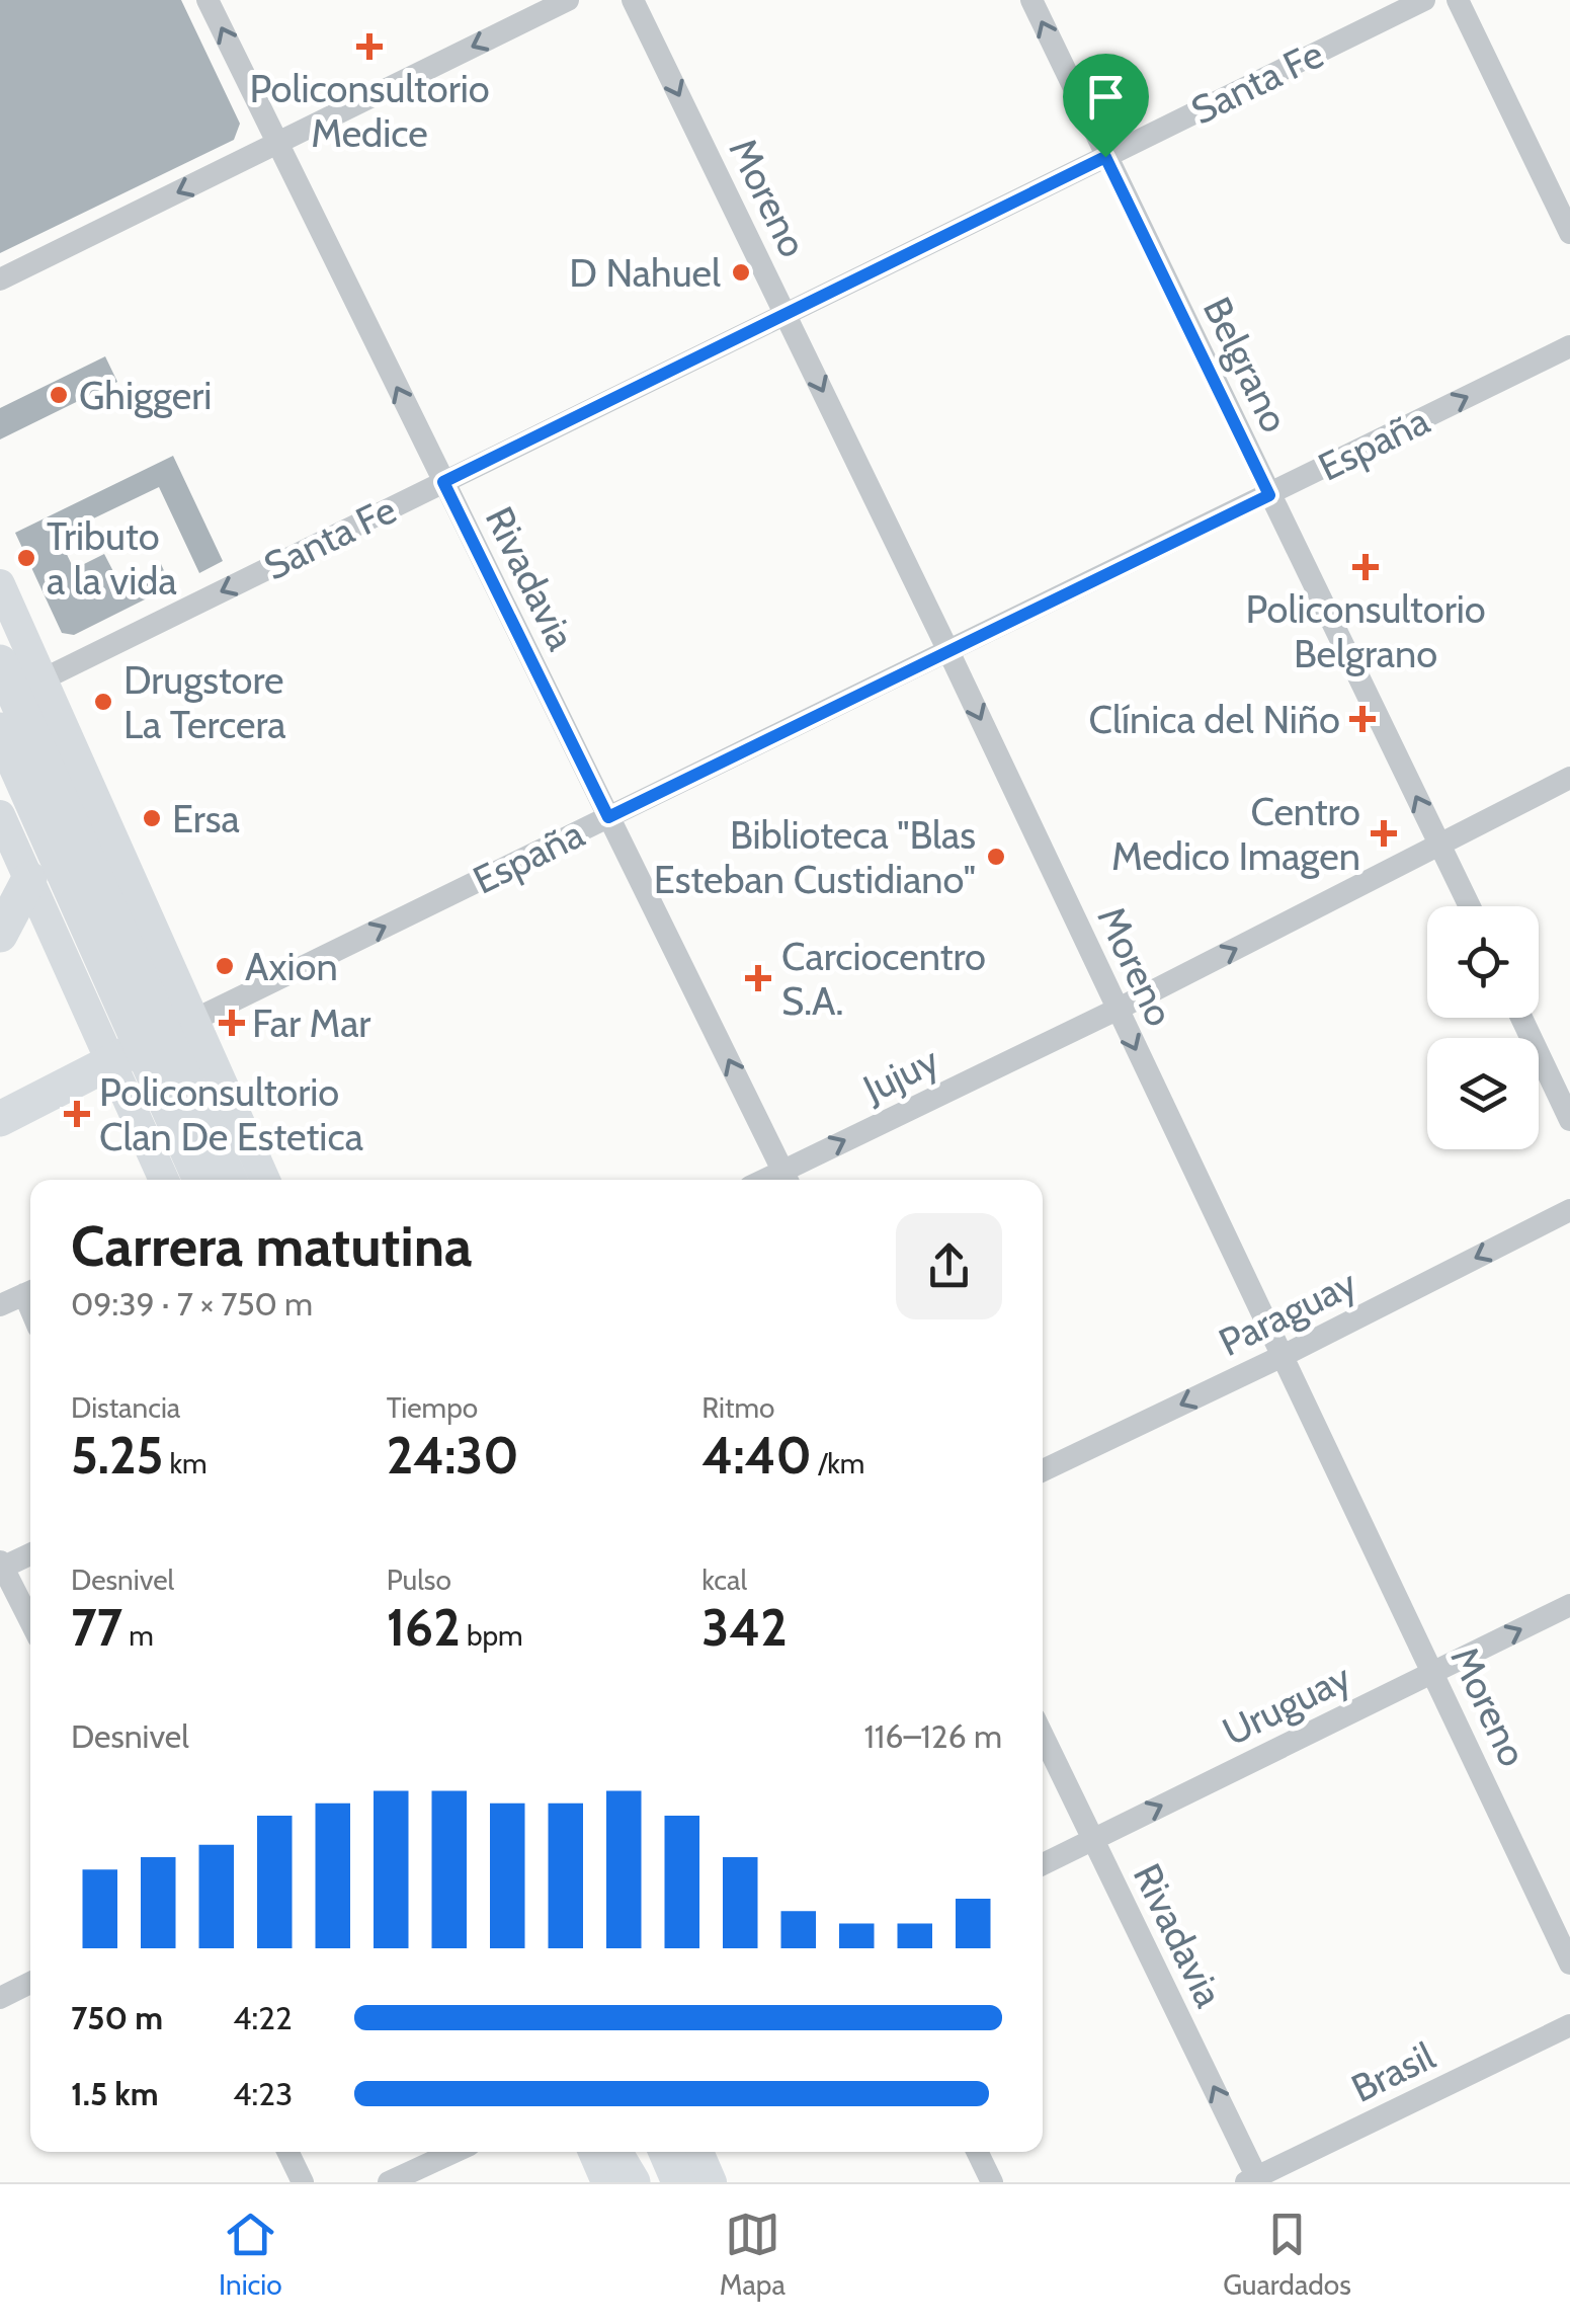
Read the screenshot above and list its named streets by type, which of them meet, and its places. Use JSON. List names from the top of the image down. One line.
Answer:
{"streets":{"street":["Santa Fe","Moreno","Belgrano","España","Rivadavia","Jujuy","Paraguay","Uruguay","Brasil"]},"crossings":[["Santa Fe","Moreno"],["Santa Fe","Belgrano"],["Santa Fe","Rivadavia"],["Moreno","España"],["Moreno","Jujuy"],["Moreno","Paraguay"],["Moreno","Uruguay"],["Belgrano","España"],["Belgrano","Jujuy"],["España","Rivadavia"],["Rivadavia","Jujuy"],["Rivadavia","Uruguay"],["Rivadavia","Brasil"]],"one_way":["Moreno","Belgrano","España","Rivadavia","Jujuy","Paraguay","Uruguay"],"places":{"health":["Policonsultorio Medice","Policonsultorio Belgrano","Clínica del Niño","Centro Medico Imagen","Carciocentro S.A.","Far Mar","Policonsultorio Clan De Estetica"],"other":["D Nahuel","Ghiggeri","Tributo a la vida","Drugstore La Tercera","Ersa","Biblioteca \"Blas Esteban Custidiano\"","Axion"]},"page":{"heading":["Carrera matutina","09:39 · 7 × 750 m"],"stats":[["Distancia","5.25 km"],["Tiempo","24:30"],["Ritmo","4:40 /km"],["Desnivel","77 m"],["Pulso","162 bpm"],["kcal","342"]],"chart":["Desnivel","116–126 m"],"list":[{"name":"750 m","note":"4:22"},{"name":"1.5 km","note":"4:23"}],"tabs":["Inicio","Mapa","Guardados"]}}
